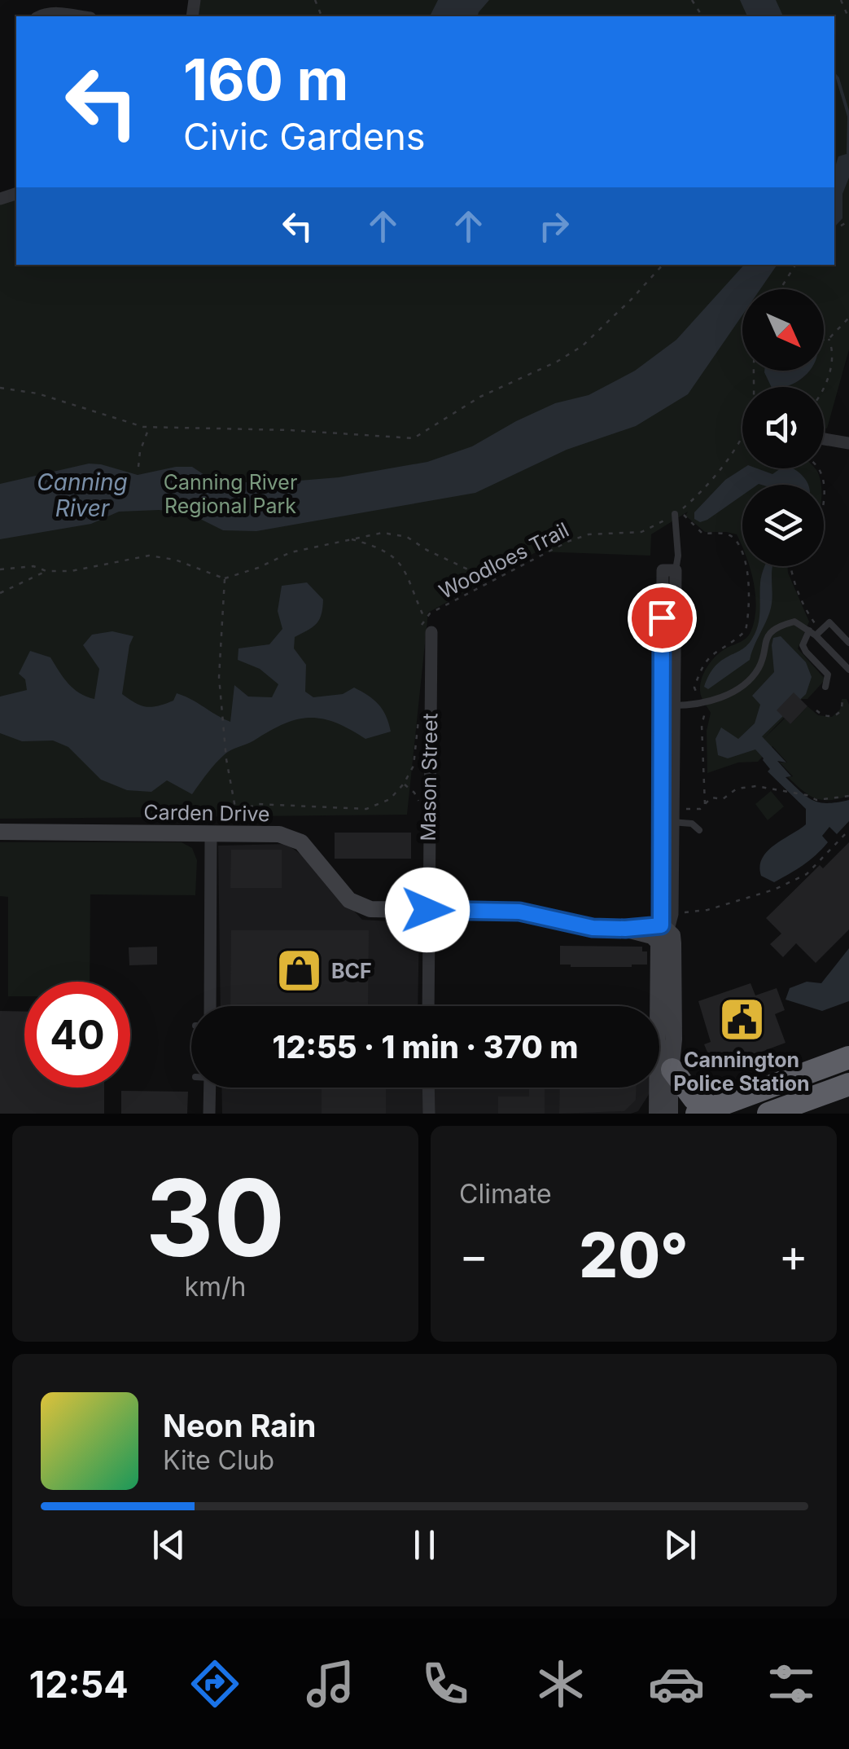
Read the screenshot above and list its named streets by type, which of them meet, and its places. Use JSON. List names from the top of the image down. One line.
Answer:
{"streets":{"street":["Mason Street","Carden Drive"],"path":["Woodloes Trail"]},"crossings":[["Woodloes Trail","Mason Street"],["Mason Street","Carden Drive"]],"water":["Canning River"],"parks":["Canning River Regional Park"],"places":{"shop":["BCF"],"public building":["Cannington Police Station"]},"north":"bottom right","page":{"turn":["160 m","Civic Gardens"],"limit":"40","trip":"12:55 · 1 min · 370 m","tile":[["30","km/h"],"Climate"],"heat":["−","20°","+"],"song":["Neon Rain","Kite Club"],"tabs":"12:54"}}
